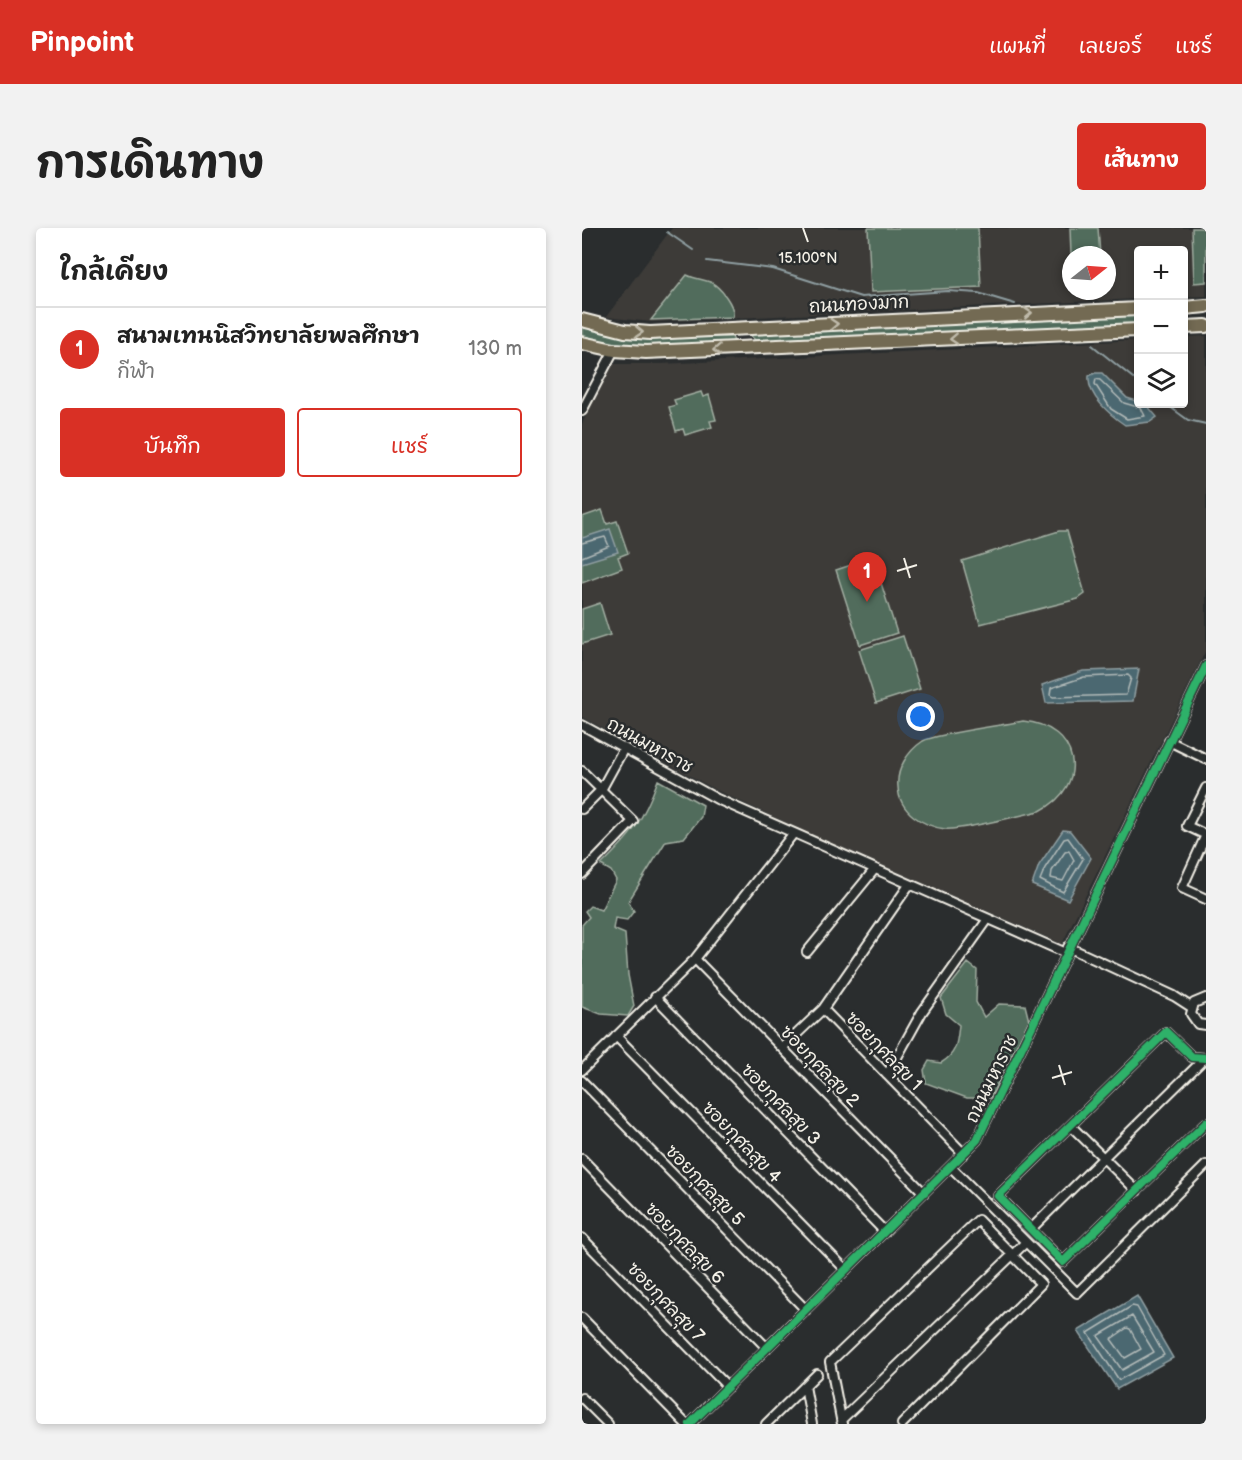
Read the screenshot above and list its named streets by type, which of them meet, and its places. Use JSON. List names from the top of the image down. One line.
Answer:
{"streets":{"main road":["ถนนทองมาก"],"street":["ถนนมหาราช","ซอยกุศลสุข 1","ซอยกุศลสุข 2","ซอยกุศลสุข 3","ซอยกุศลสุข 4","ซอยกุศลสุข 5","ซอยกุศลสุข 6","ซอยกุศลสุข 7"]},"crossings":[["ถนนมหาราช","ซอยกุศลสุข 1"],["ถนนมหาราช","ซอยกุศลสุข 2"],["ถนนมหาราช","ซอยกุศลสุข 3"],["ถนนมหาราช","ซอยกุศลสุข 4"],["ถนนมหาราช","ซอยกุศลสุข 5"],["ถนนมหาราช","ซอยกุศลสุข 6"],["ถนนมหาราช","ซอยกุศลสุข 7"],["ซอยกุศลสุข 1","ซอยกุศลสุข 2"]],"north":"right","page":{"header":"Pinpoint","nav":["แผนที่","เลเยอร์","แชร์"],"title":"การเดินทาง","buttons":["เส้นทาง",["บันทึก","แชร์"]],"heading":"ใกล้เคียง","map_buttons":["+","−"],"list":[{"mark":"1","name":"สนามเทนนิสวิทยาลัยพลศึกษา","note":"กีฬา","value":"130 m"}],"pins":"1"},"coordinates":["15.100°N"]}
